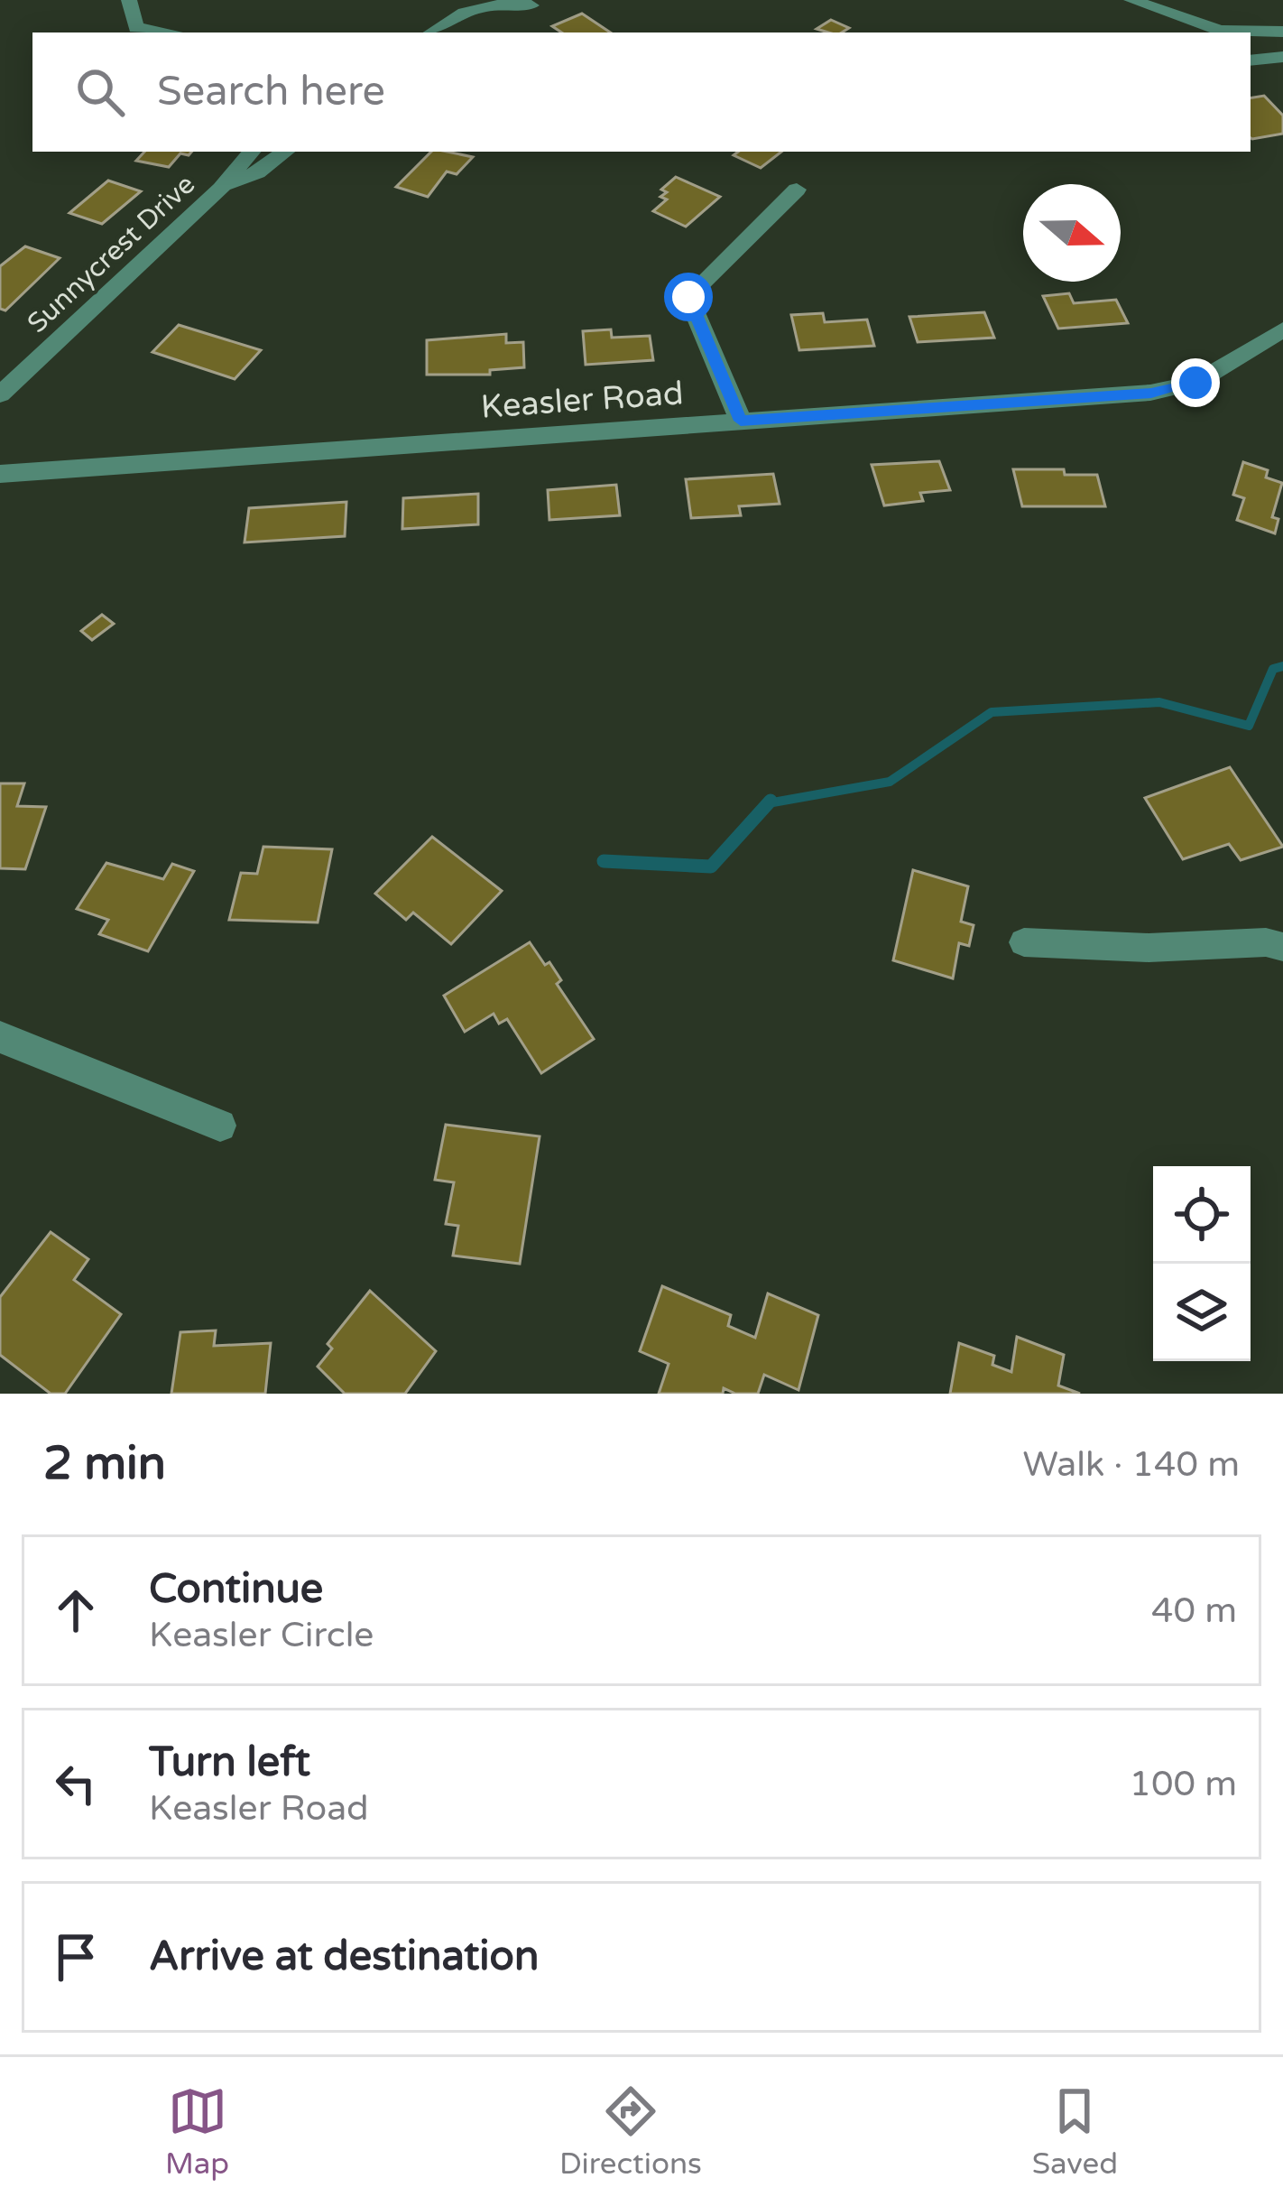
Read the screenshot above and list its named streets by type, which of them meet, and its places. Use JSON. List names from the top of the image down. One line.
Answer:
{"streets":{"street":["Sunnycrest Drive","Keasler Road"]},"north":"right","page":{"search":"Search here","heading":["2 min","Walk · 140 m"],"list":[["Continue","Keasler Circle","40 m"],["Turn left","Keasler Road","100 m"],"Arrive at destination"],"nav":["Map","Directions","Saved"]}}
